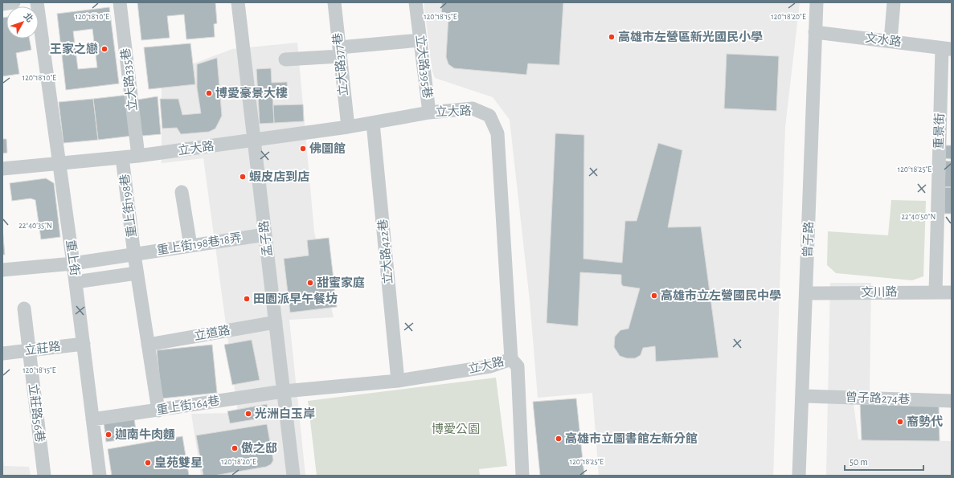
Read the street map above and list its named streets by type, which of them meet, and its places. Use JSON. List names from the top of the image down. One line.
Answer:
{"streets":{"street":["文水路","立大路377巷","立大路395巷","立大路335巷","立大路","重景街","重上街198巷","孟子路","曾子路","重上街198巷18弄","立大路422巷","重上街","文川路","立道路","立莊路","曾子路274巷","重上街164巷","立莊路56巷"]},"crossings":[["文水路","重景街"],["文水路","曾子路"],["立大路377巷","立大路"],["立大路395巷","立大路"],["立大路335巷","立大路"],["立大路","重上街198巷"],["立大路","孟子路"],["立大路","立大路422巷"],["立大路","重上街"],["立大路","重上街164巷"],["重景街","文川路"],["重上街198巷","重上街198巷18弄"],["孟子路","重上街198巷18弄"],["孟子路","立道路"],["孟子路","重上街164巷"],["曾子路","文川路"],["曾子路","曾子路274巷"],["重上街198巷18弄","重上街"],["重上街","立莊路"],["重上街","重上街164巷"],["立莊路","立莊路56巷"]],"parks":["博愛公園"],"places":["高雄市左營區新光國民小學","王家之戀","博愛豪景大樓","佛圖館","蝦皮店到店","甜蜜家庭","高雄市立左營國民中學","田園派早午餐坊","光洲白玉岸","裔勢代","迦南牛肉麵","高雄市立圖書館左新分館","傲之邸","皇苑雙星"],"scale_bar":"50 m","north":"top right","coordinates":["120°18'15\"E","120°18'20\"E","120°18'10\"E","120°18'25\"E","22°40'50\"N","22°40'35\"N"]}
